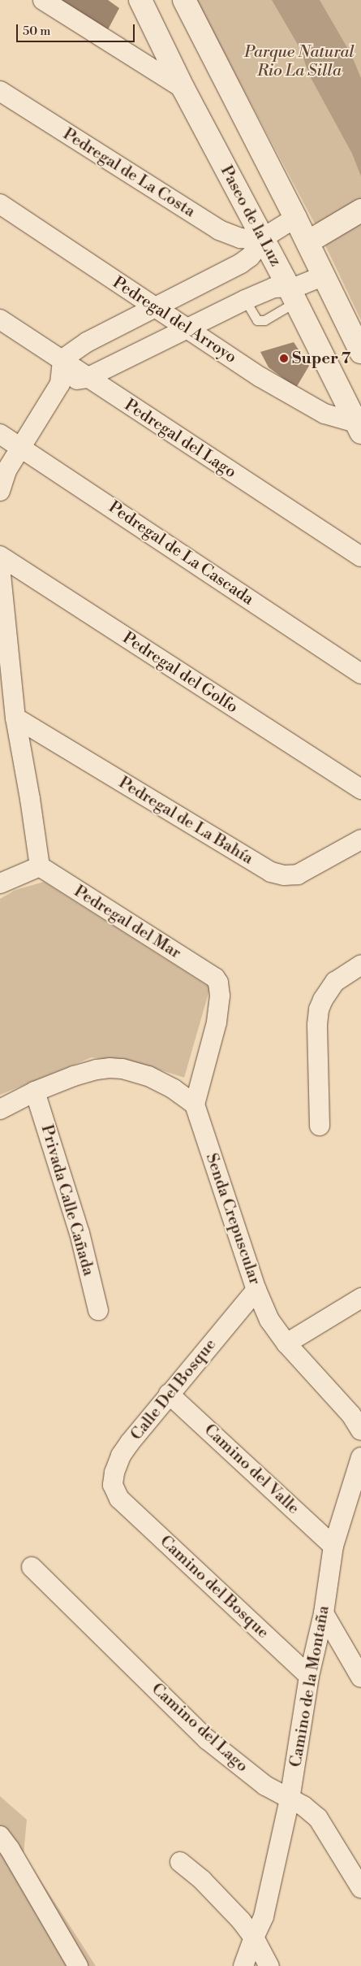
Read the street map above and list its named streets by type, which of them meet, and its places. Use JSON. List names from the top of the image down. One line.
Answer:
{"streets":{"street":["Pedregal de La Costa","Paseo de la Luz","Pedregal del Arroyo","Pedregal del Lago","Pedregal de La Cascada","Pedregal del Golfo","Pedregal de La Bahía","Pedregal del Mar","Privada Calle Cañada","Senda Crepuscular","Calle Del Bosque","Camino del Valle","Camino del Bosque","Camino de la Montaña","Camino del Lago"]},"crossings":[["Pedregal de La Costa","Paseo de la Luz"],["Paseo de la Luz","Pedregal del Arroyo"],["Pedregal del Mar","Senda Crepuscular"],["Senda Crepuscular","Calle Del Bosque"],["Calle Del Bosque","Camino del Valle"],["Calle Del Bosque","Camino del Bosque"],["Camino del Valle","Camino de la Montaña"],["Camino del Bosque","Camino de la Montaña"],["Camino de la Montaña","Camino del Lago"]],"parks":["Parque Natural Rio La Silla"],"places":["Super 7"],"scale_bar":"50 m"}
